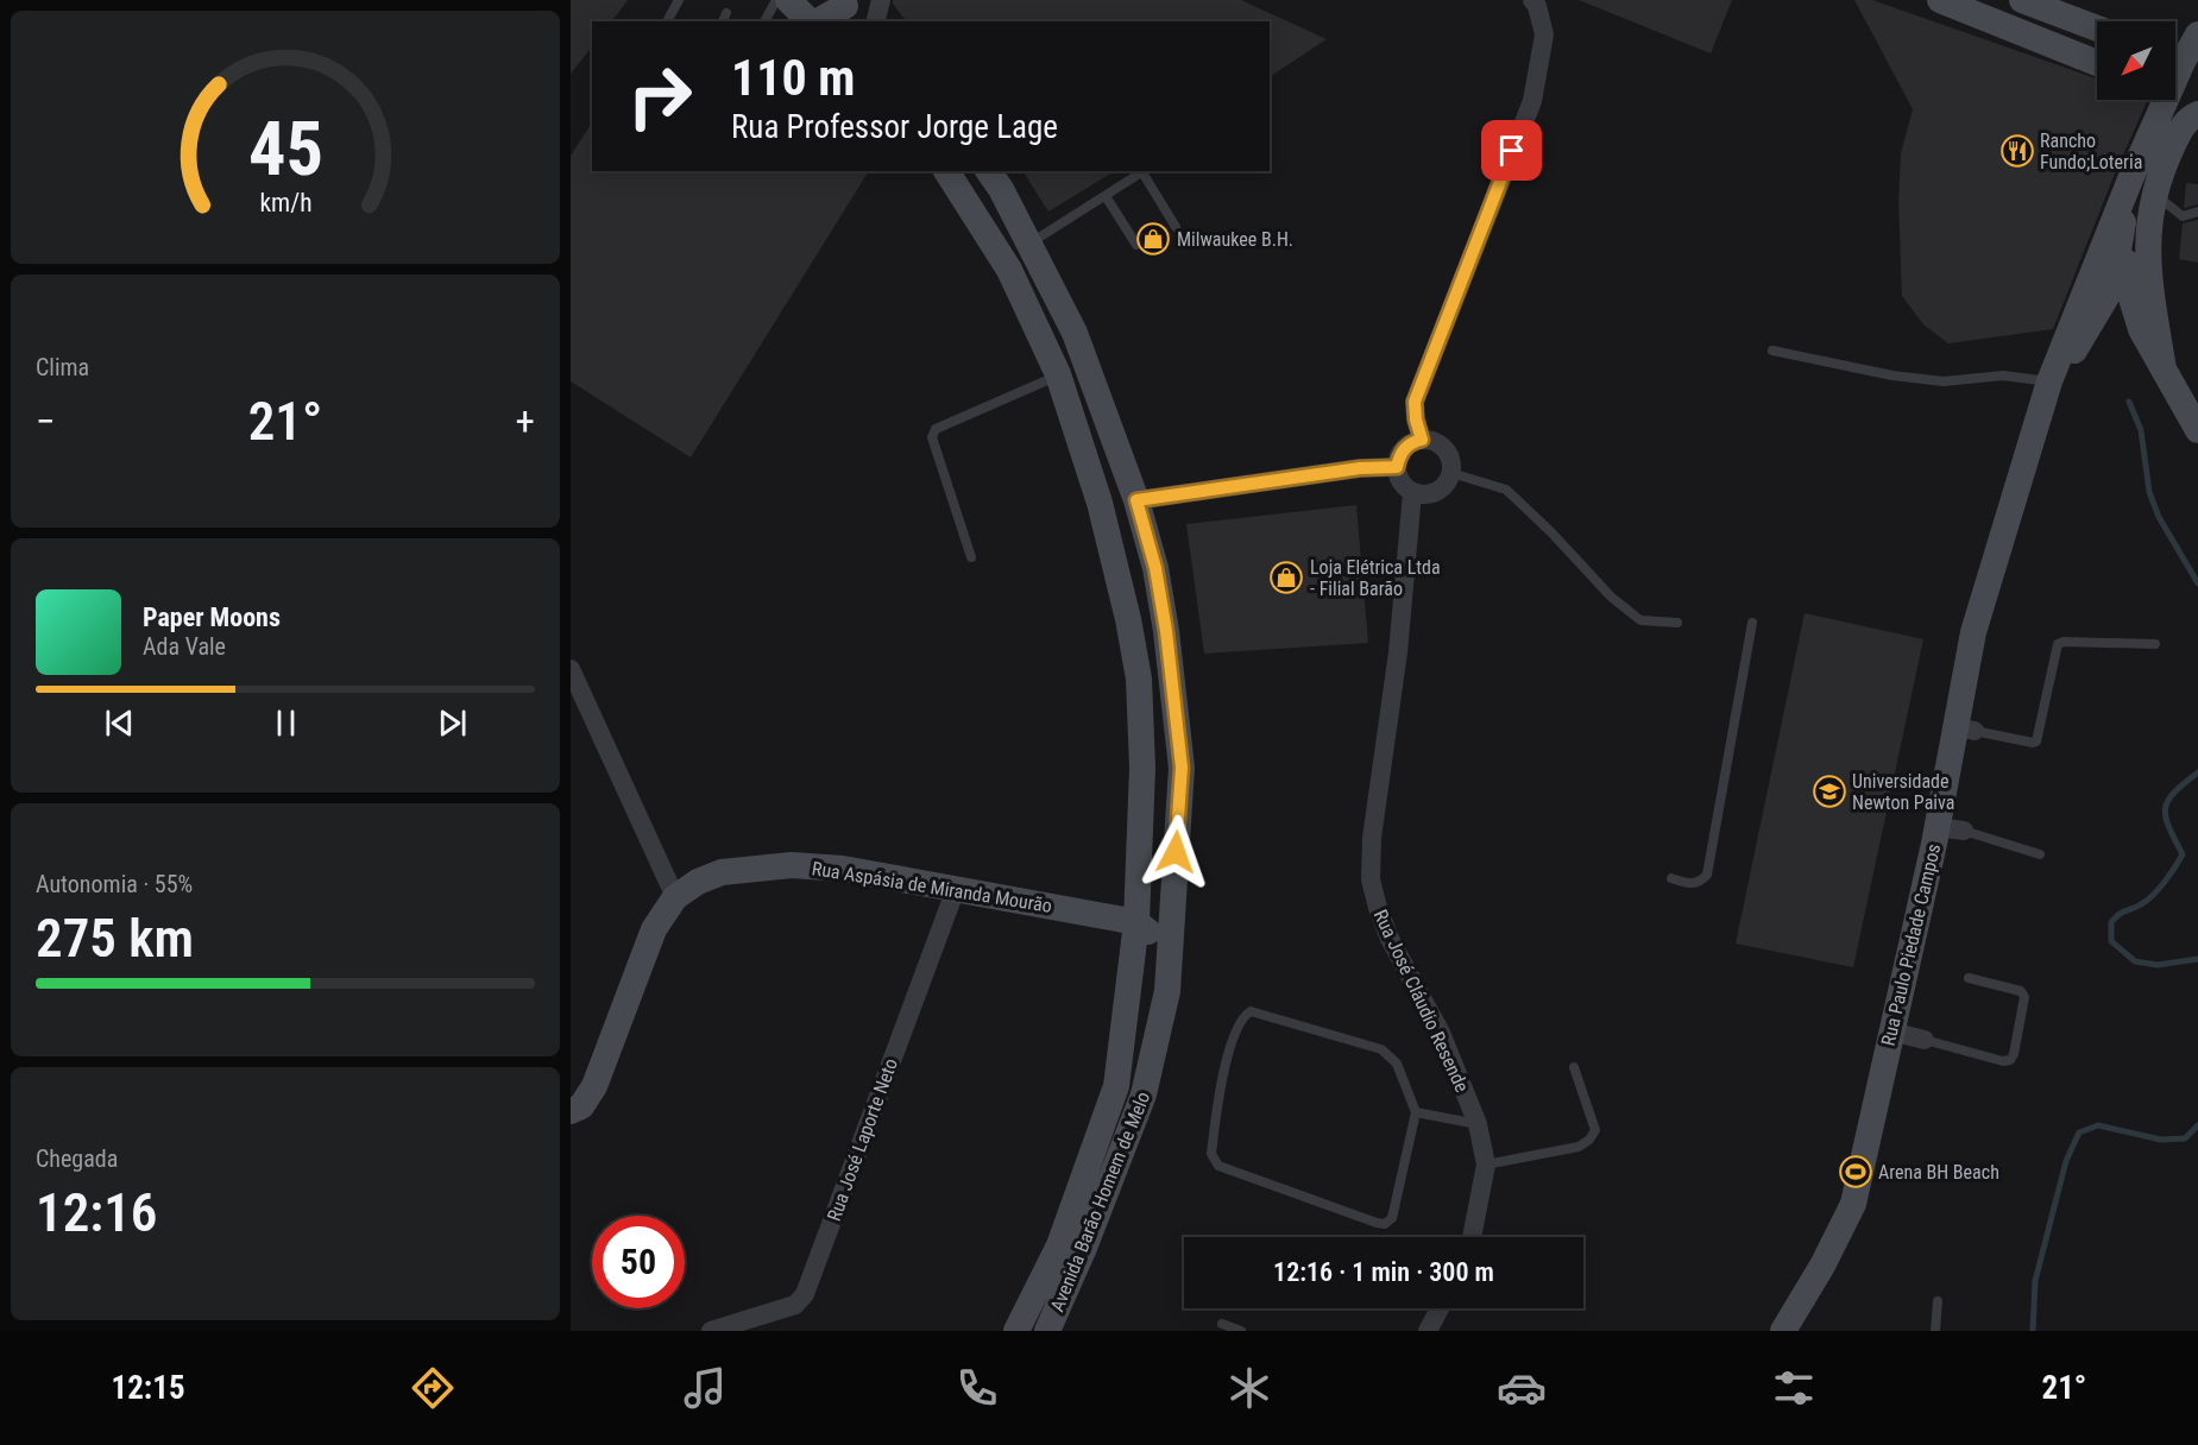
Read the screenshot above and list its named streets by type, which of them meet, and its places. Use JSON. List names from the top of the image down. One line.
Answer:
{"streets":{"main road":["Rua Aspásia de Miranda Mourão","Rua Paulo Piedade Campos","Avenida Barão Homem de Melo"],"street":["Rua José Cláudio Resende","Rua José Laporte Neto"]},"crossings":[["Rua Aspásia de Miranda Mourão","Rua José Laporte Neto"],["Rua Aspásia de Miranda Mourão","Avenida Barão Homem de Melo"]],"places":{"restaurant":["Rancho Fundo;Loteria"],"shop":["Milwaukee B.H.","Loja Elétrica Ltda - Filial Barão"],"school or university":["Universidade Newton Paiva"],"sports":["Arena BH Beach"]},"north":"bottom left","page":{"turn":["110 m","Rua Professor Jorge Lage"],"tile":["Clima",["Autonomia · 55%","275 km"],["Chegada","12:16"]],"heat":["−","21°","+"],"song":["Paper Moons","Ada Vale"],"limit":"50","trip":"12:16 · 1 min · 300 m","tabs":["12:15","21°"],"gauge":["45","km/h"]}}
